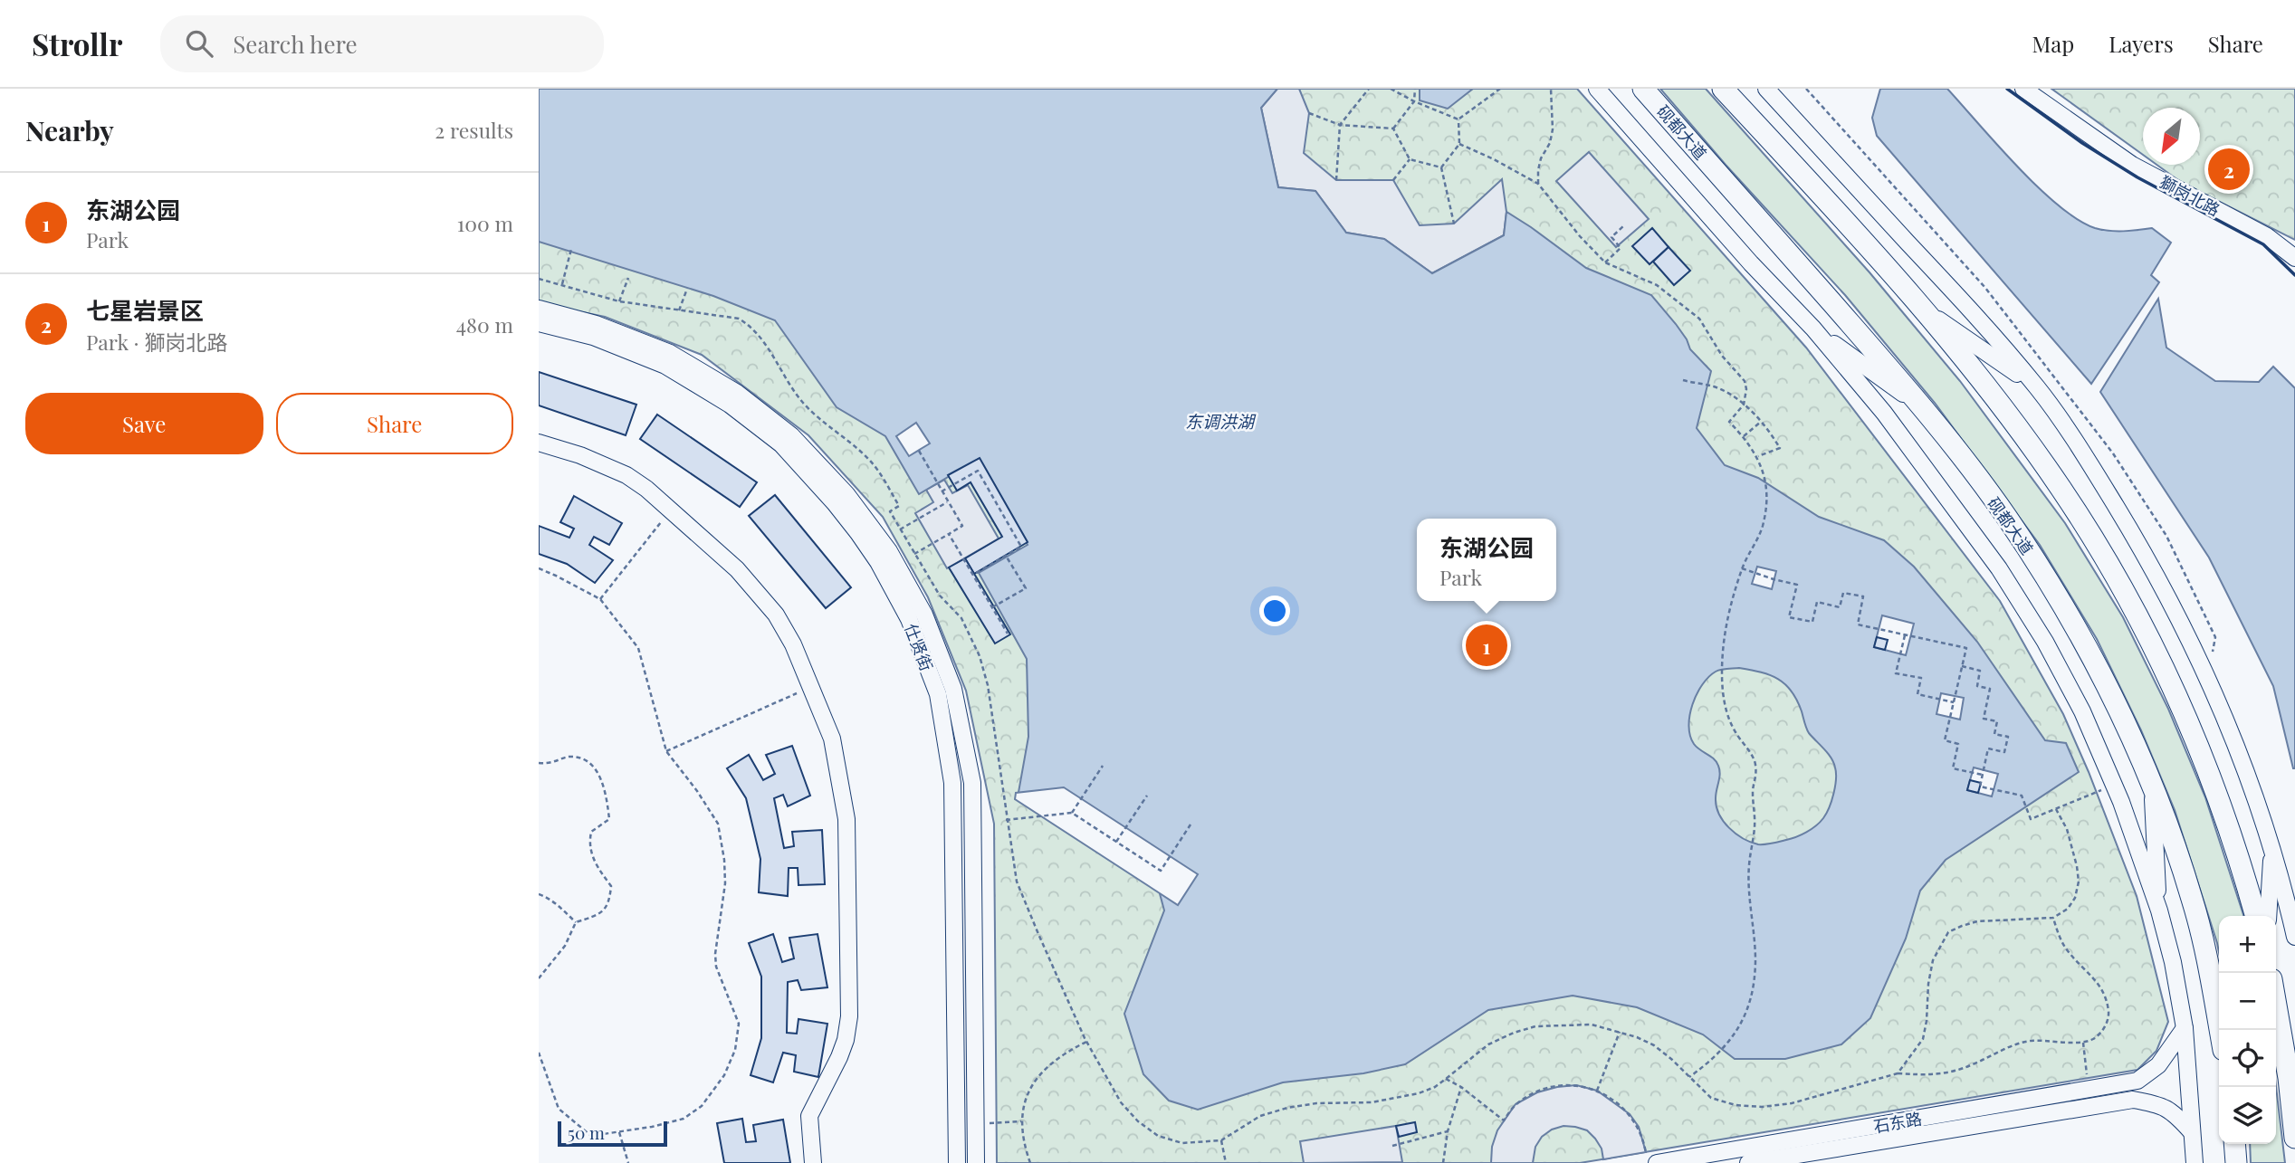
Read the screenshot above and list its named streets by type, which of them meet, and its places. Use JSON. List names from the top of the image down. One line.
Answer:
{"streets":{"main road":["砚都大道"],"street":["獅岗北路","仕贤街","石东路"]},"water":["东调洪湖"],"scale_bar":"50 m","north":"bottom left","page":{"header":"Strollr","search":"Search here","nav":["Map","Layers","Share"],"heading":["Nearby","2 results"],"pins":["2","1"],"list":[{"mark":"1","name":"东湖公园","note":"Park","value":"100 m"},{"mark":"2","name":"七星岩景区","note":"Park · 獅岗北路","value":"480 m"}],"buttons":["Save","Share"],"popup":["东湖公园","Park"],"map_buttons":["+","−"],"scale":"50 m"}}
